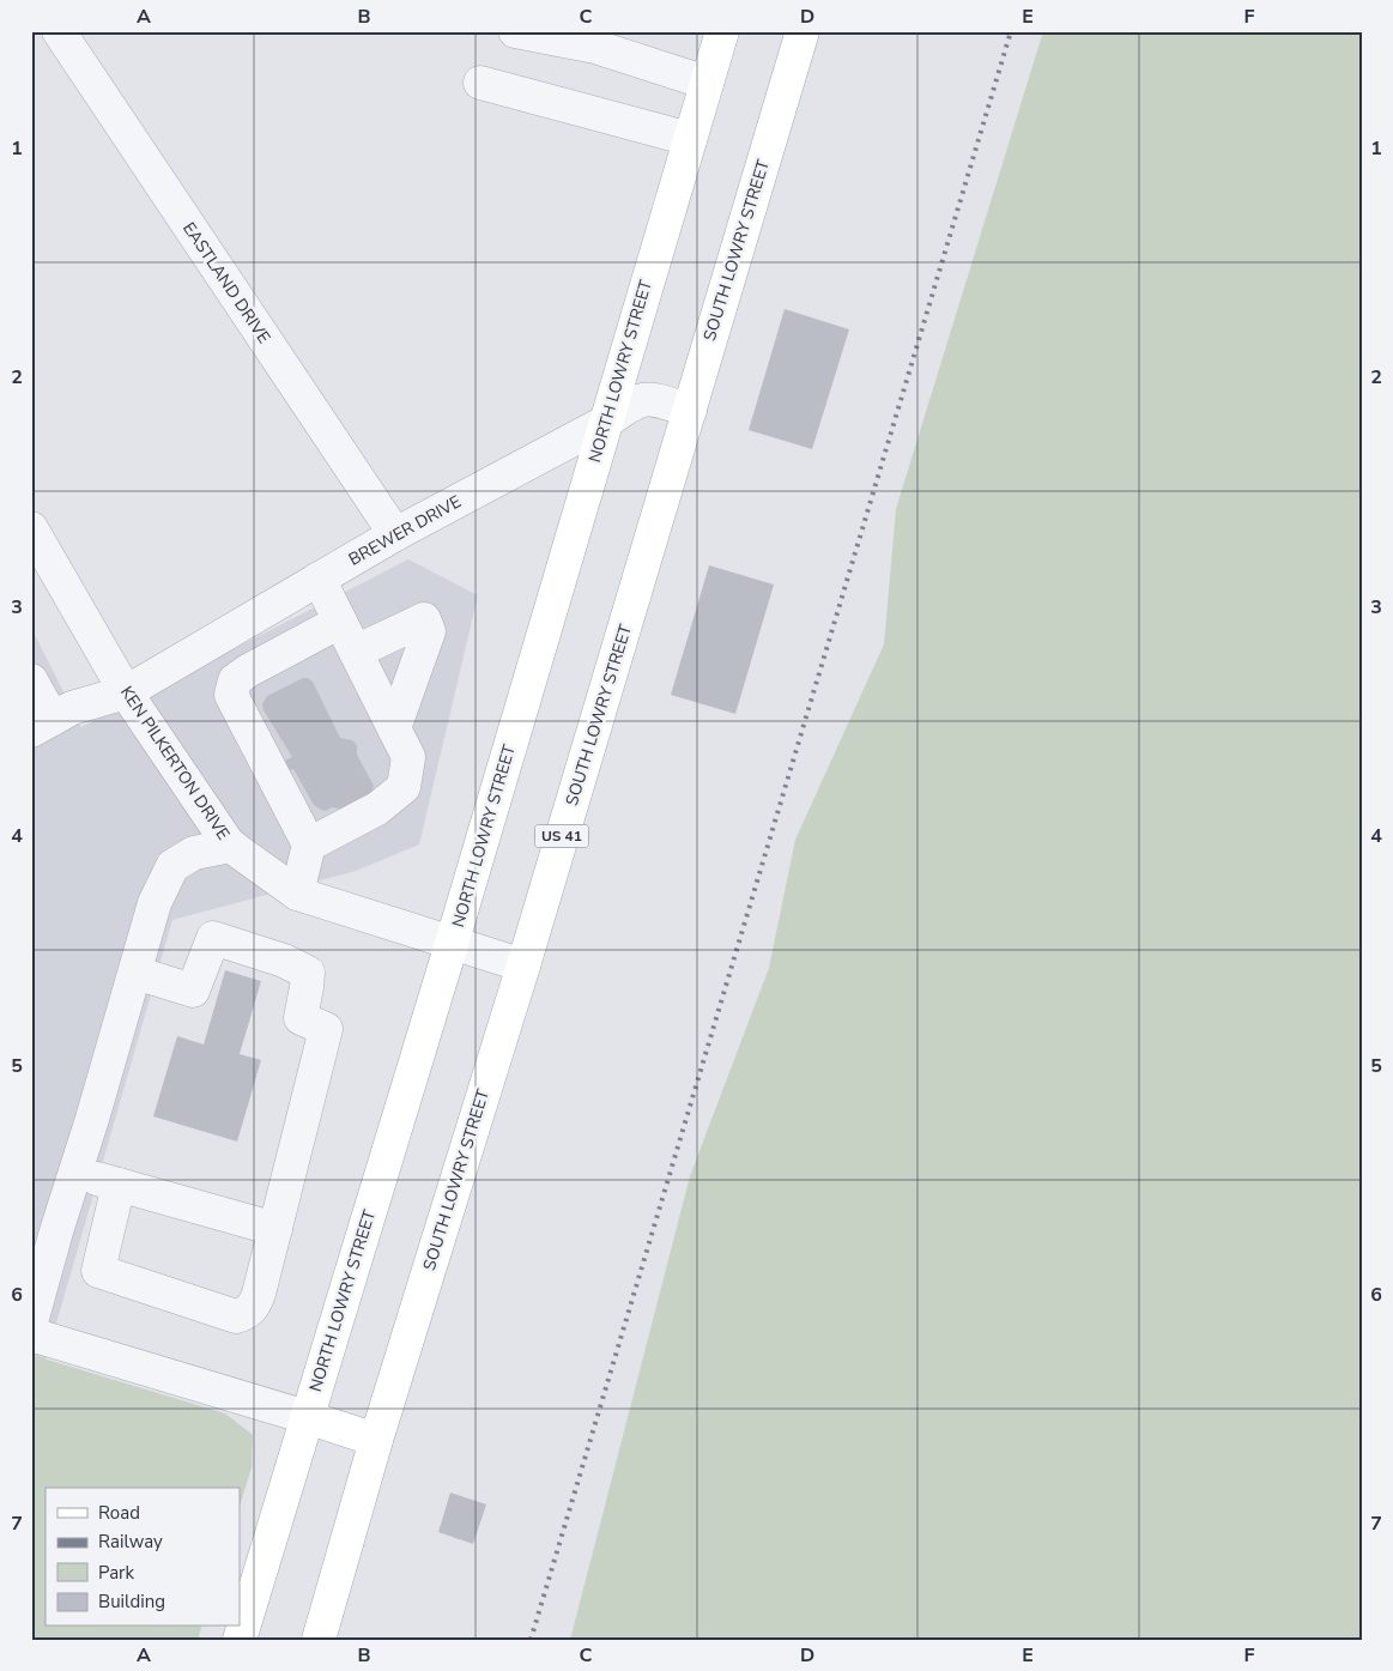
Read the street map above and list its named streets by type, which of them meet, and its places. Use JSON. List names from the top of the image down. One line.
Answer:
{"streets":{"main road":["SOUTH LOWRY STREET","NORTH LOWRY STREET","US 41"],"street":["EASTLAND DRIVE","BREWER DRIVE","KEN PILKERTON DRIVE"]},"crossings":[["SOUTH LOWRY STREET","BREWER DRIVE"],["SOUTH LOWRY STREET","KEN PILKERTON DRIVE"],["EASTLAND DRIVE","BREWER DRIVE"],["NORTH LOWRY STREET","BREWER DRIVE"],["NORTH LOWRY STREET","KEN PILKERTON DRIVE"],["BREWER DRIVE","KEN PILKERTON DRIVE"]],"legend":["Road","Railway","Park","Building"],"grid":{"columns":["A","B","C","D","E","F"],"rows":["1","2","3","4","5","6","7"]}}
